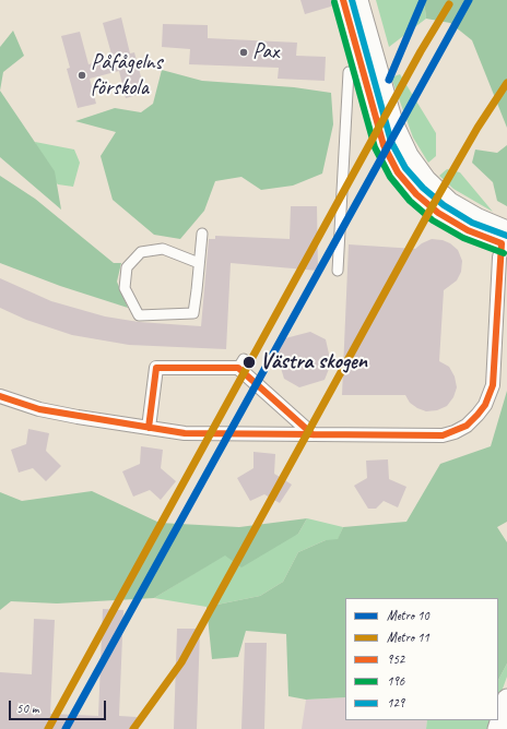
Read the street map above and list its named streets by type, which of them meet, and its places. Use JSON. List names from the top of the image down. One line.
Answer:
{"places":["Pax","Påfågelns förskola","Västra skogen"],"lines":["metro line 10","transit line 952","transit line 129","transit line 196","metro line 11"],"legend":["Metro 10","Metro 11","952","196","129"],"scale_bar":"50 m"}
